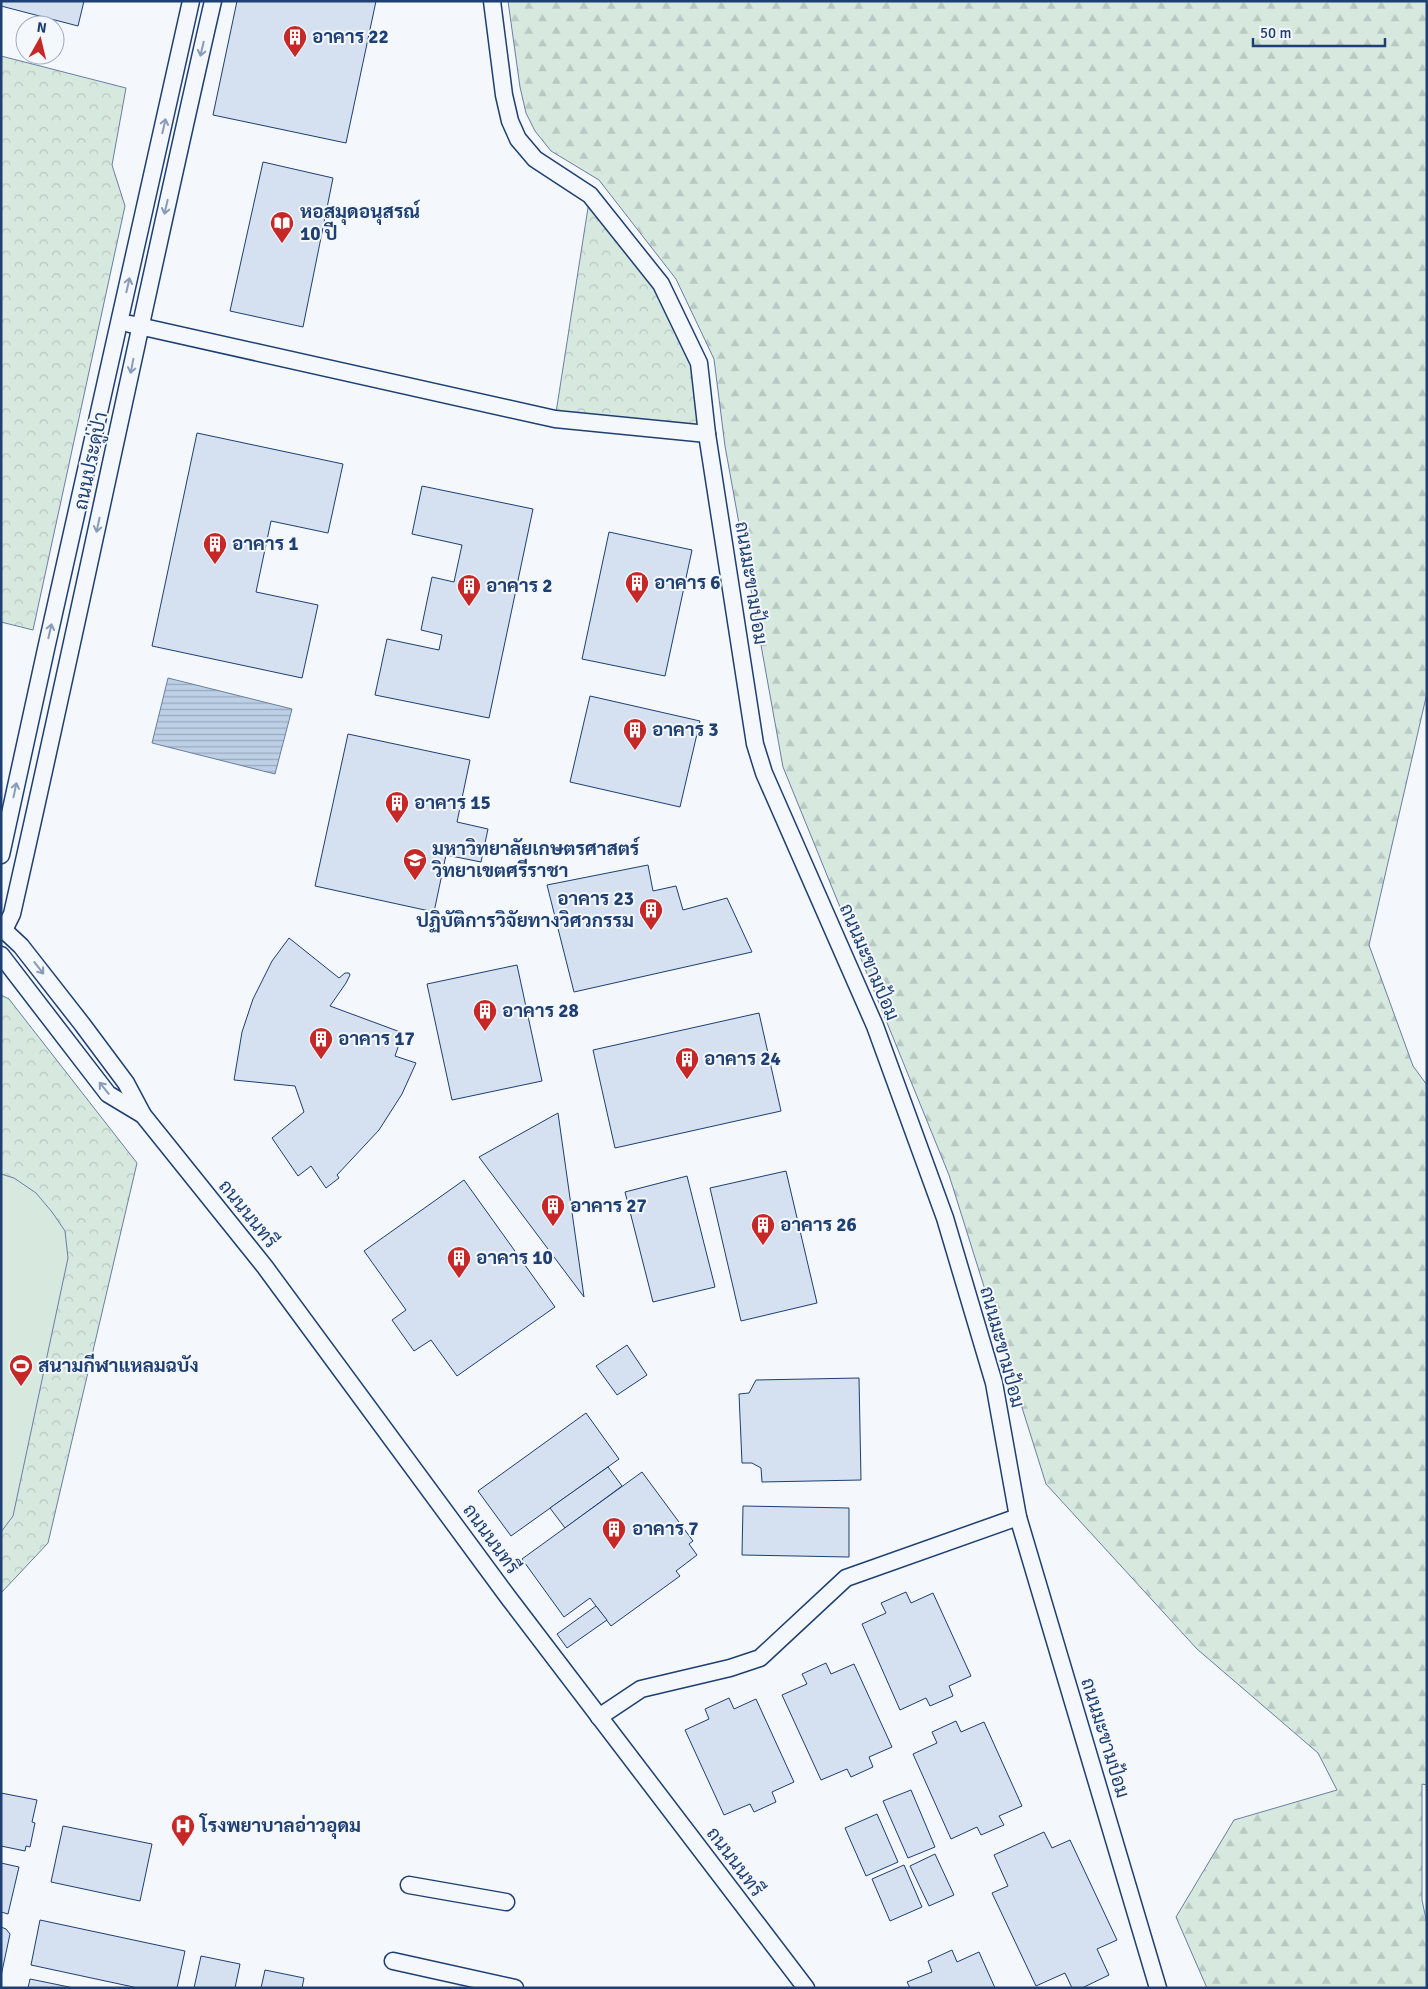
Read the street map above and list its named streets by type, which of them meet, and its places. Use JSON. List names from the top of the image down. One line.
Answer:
{"streets":{"street":["ถนนประดู่ป่า","ถนนมะขามป้อม","ถนนนนทรี"]},"crossings":[["ถนนประดู่ป่า","ถนนนนทรี"]],"places":{"building":["อาคาร 22","อาคาร 1","อาคาร 6","อาคาร 2","อาคาร 3","อาคาร 15","อาคาร 23 ปฏิบัติการวิจัยทางวิศวกรรม","อาคาร 28","อาคาร 17","อาคาร 24","อาคาร 27","อาคาร 26","อาคาร 10","อาคาร 7"],"library":["หอสมุดอนุสรณ์ 10 ปี"],"school or university":["มหาวิทยาลัยเกษตรศาสตร์ วิทยาเขตศรีราชา"],"sports":["สนามกีฬาแหลมฉบัง"],"hospital":["โรงพยาบาลอ่าวอุดม"]},"scale_bar":"50 m","north":"top"}
